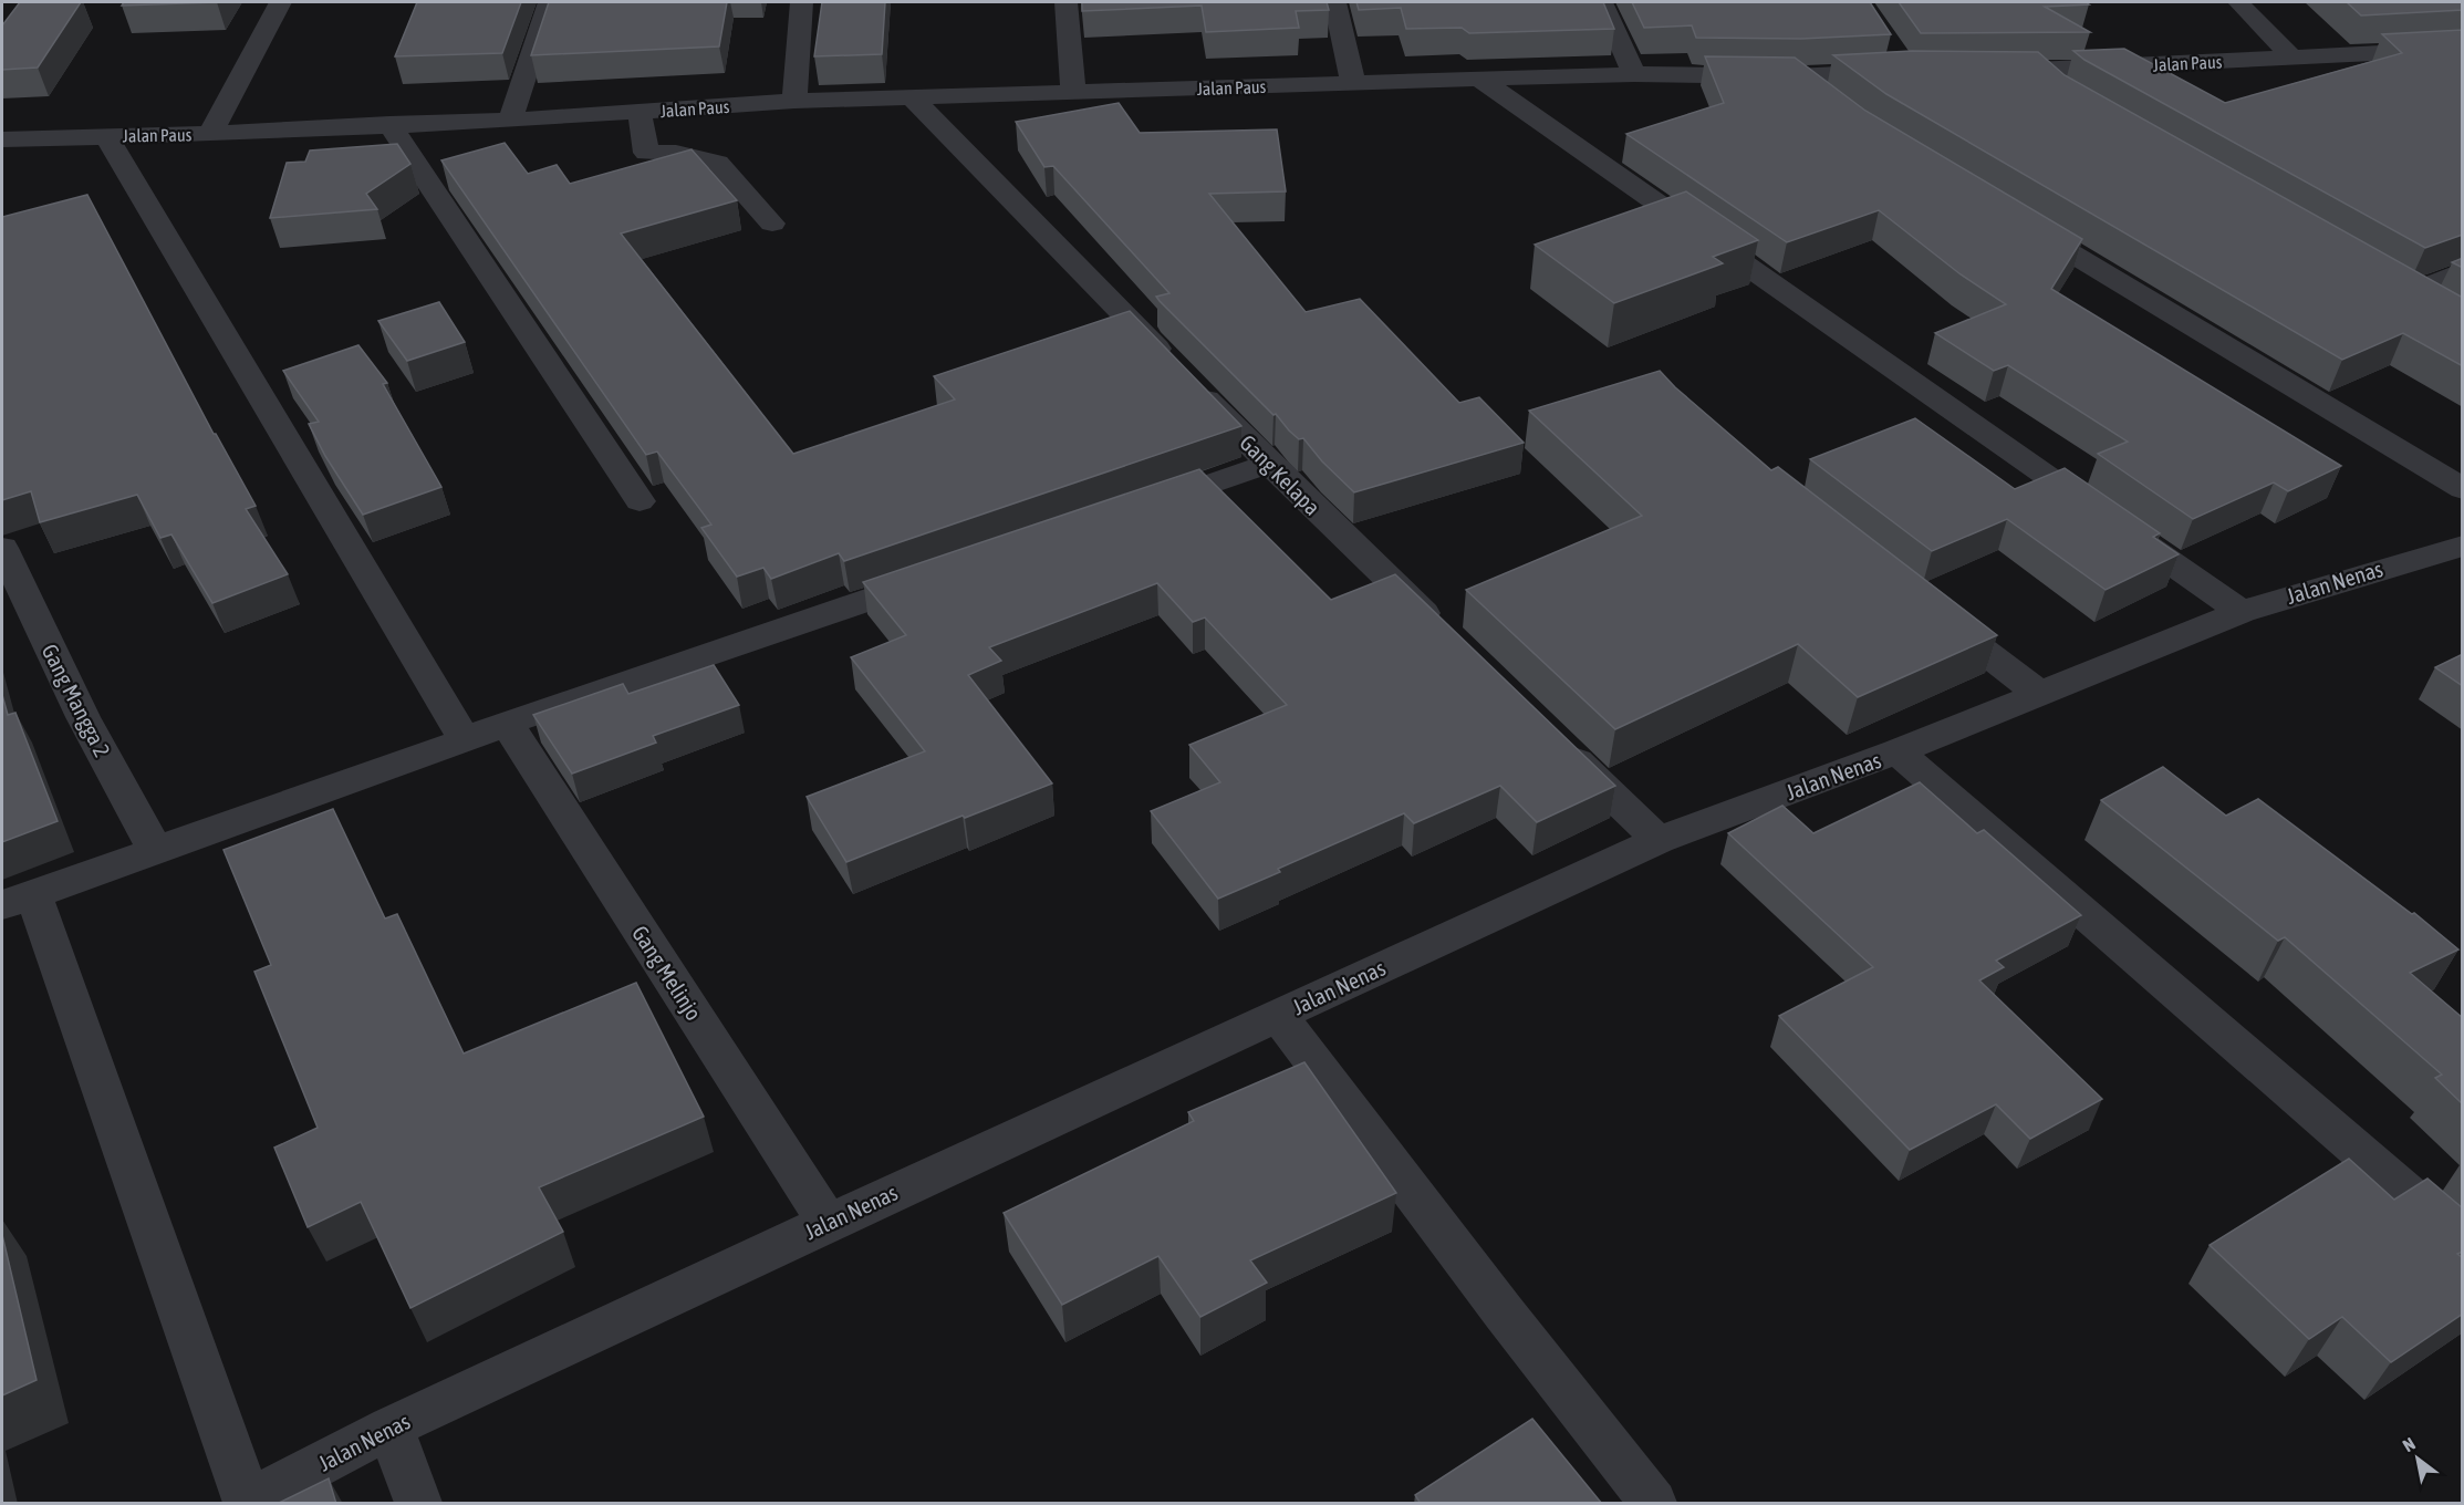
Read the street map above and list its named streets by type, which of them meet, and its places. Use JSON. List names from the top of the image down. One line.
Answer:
{"streets":{"street":["Jalan Paus","Gang Kelapa","Jalan Nenas","Gang Mangga 2","Gang Melinjo"]},"crossings":[["Jalan Paus","Gang Kelapa"],["Jalan Nenas","Gang Melinjo"]],"north":"top left"}
